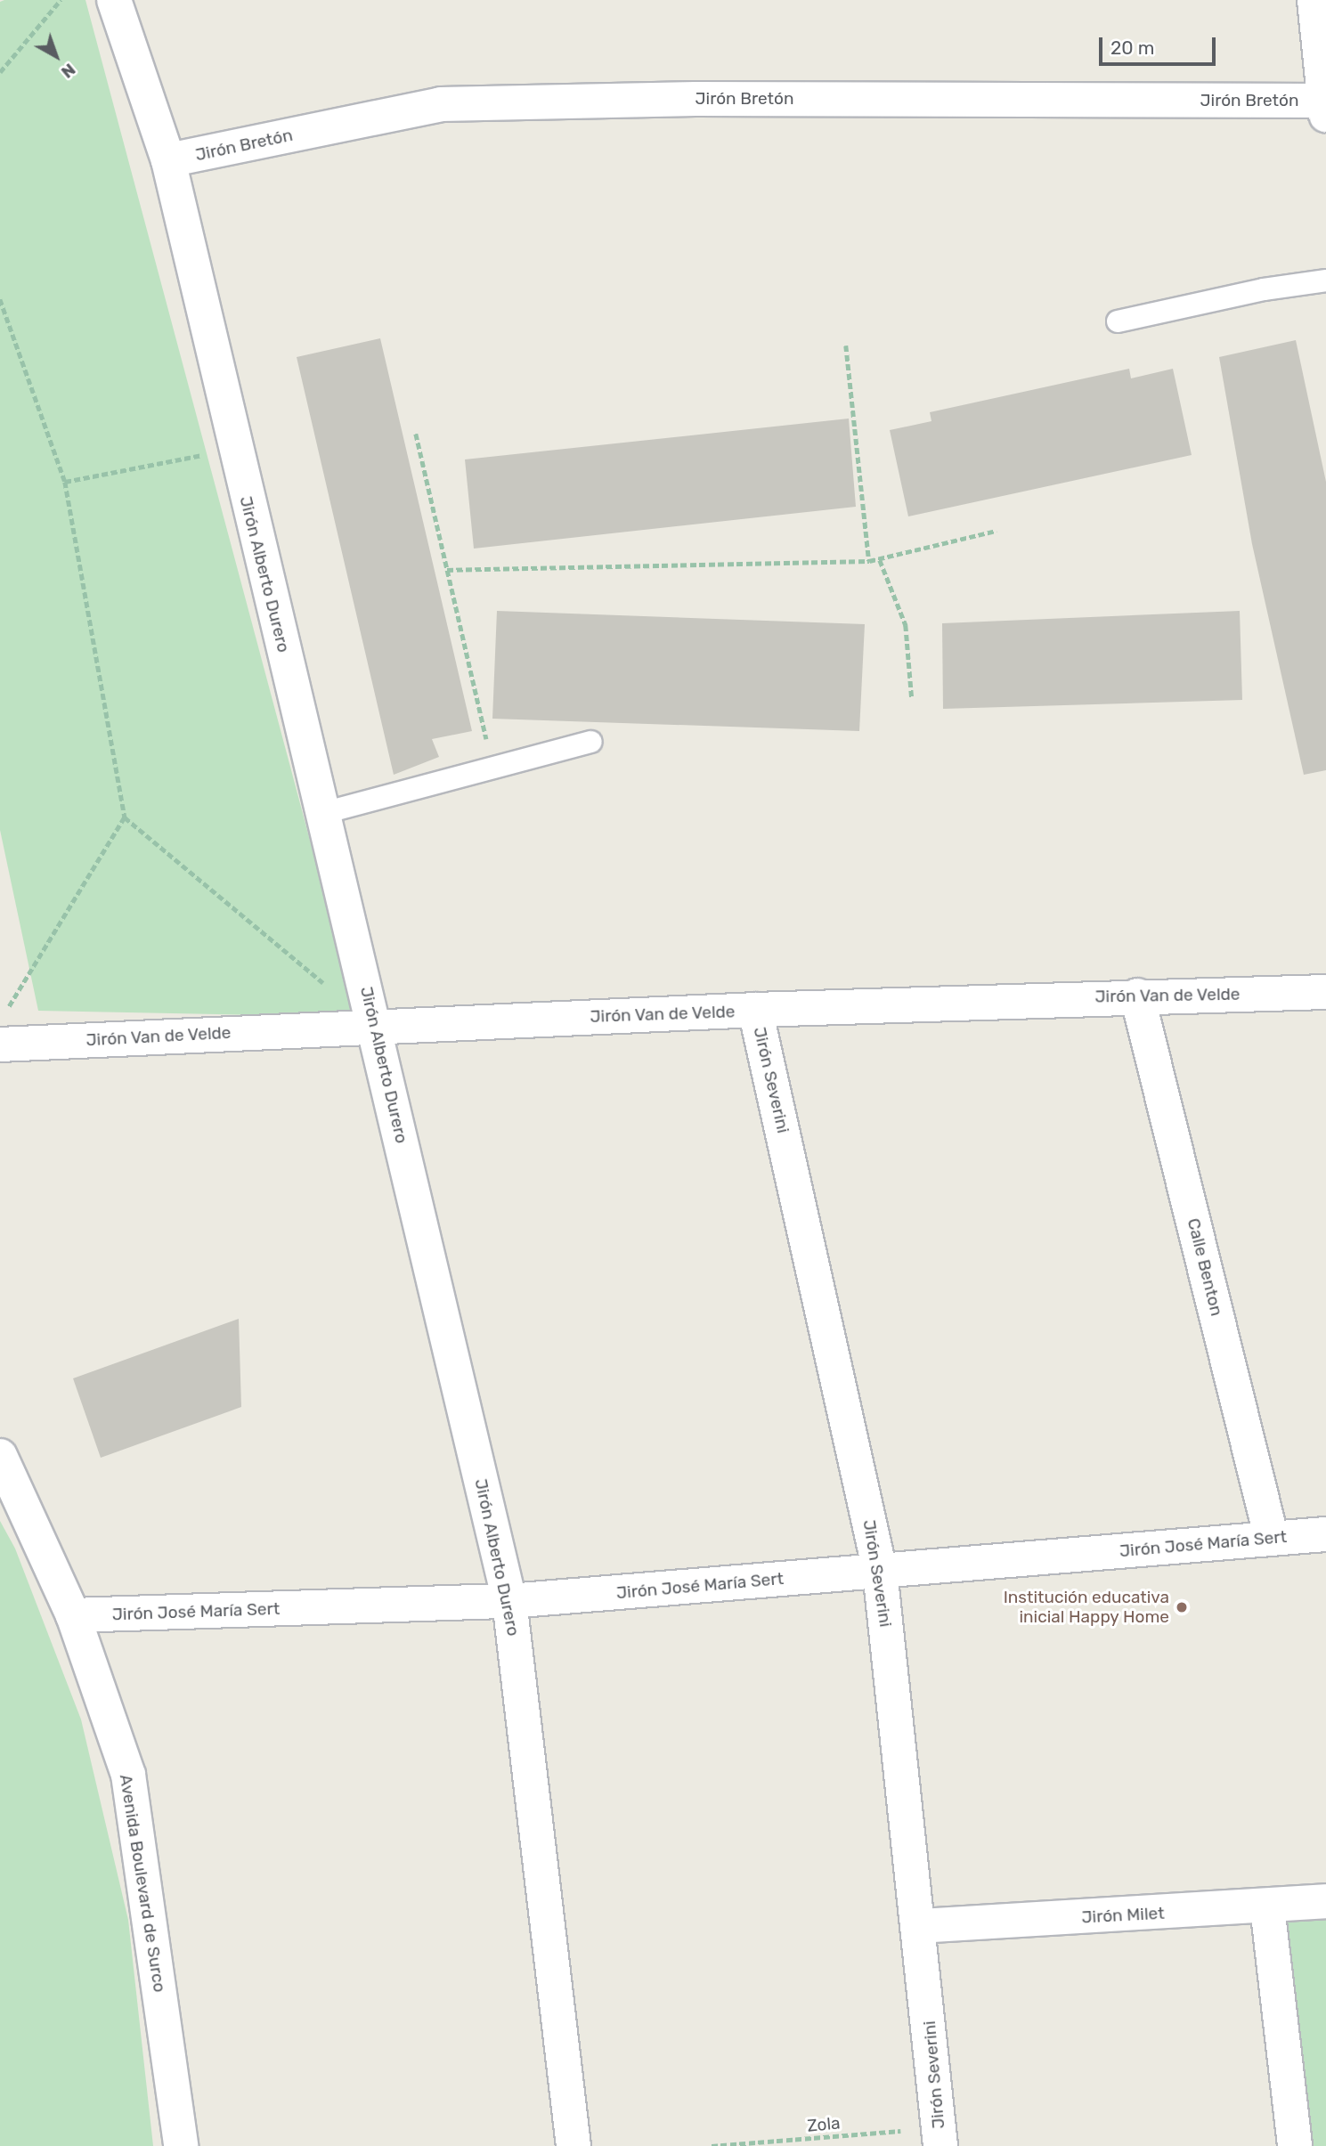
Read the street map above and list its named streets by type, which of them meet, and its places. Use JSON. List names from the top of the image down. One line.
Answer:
{"streets":{"street":["Jirón Bretón","Jirón Alberto Durero","Jirón Van de Velde","Jirón Severini","Calle Benton","Jirón José María Sert","Avenida Boulevard de Surco","Jirón Milet"],"path":["Zola"]},"crossings":[["Jirón Bretón","Jirón Alberto Durero"],["Jirón Alberto Durero","Jirón Van de Velde"],["Jirón Alberto Durero","Jirón José María Sert"],["Jirón Van de Velde","Jirón Severini"],["Jirón Van de Velde","Calle Benton"],["Jirón Severini","Jirón José María Sert"],["Jirón Severini","Jirón Milet"],["Jirón Severini","Zola"],["Calle Benton","Jirón José María Sert"],["Jirón José María Sert","Avenida Boulevard de Surco"]],"places":["Institución educativa inicial Happy Home"],"scale_bar":"20 m","north":"bottom right"}
